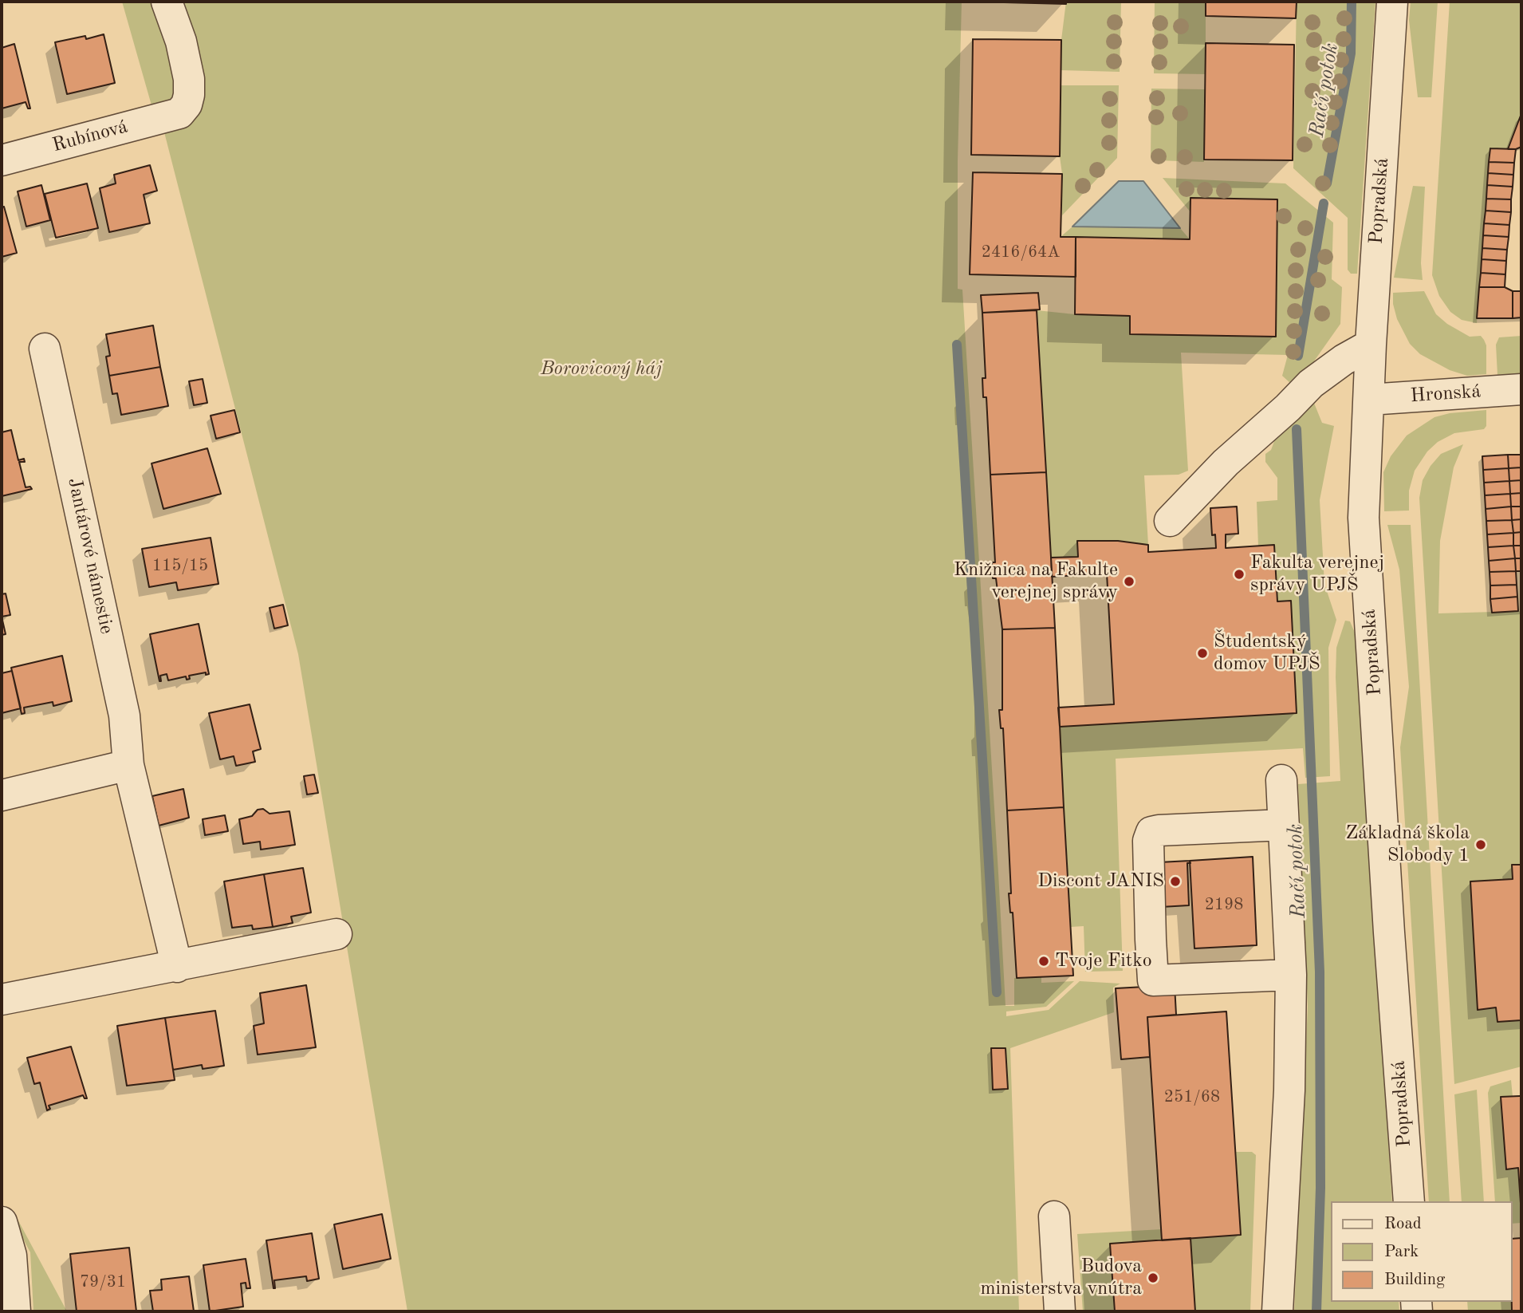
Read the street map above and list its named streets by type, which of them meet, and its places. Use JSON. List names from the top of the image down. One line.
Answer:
{"streets":{"street":["Rubínová","Popradská","Hronská","Jantárové námestie"]},"crossings":[["Popradská","Hronská"]],"water":["Račí potok"],"parks":["Borovicový háj"],"places":["Fakulta verejnej správy UPJŠ","Knižnica na Fakulte verejnej správy","Študentský domov UPJŠ","Základná škola Slobody 1","Discont JANIS","Tvoje Fitko","Budova ministerstva vnútra"],"house_numbers":["2416/64A","115/15","2198","251/68","79/31"],"legend":["Road","Park","Building"]}
